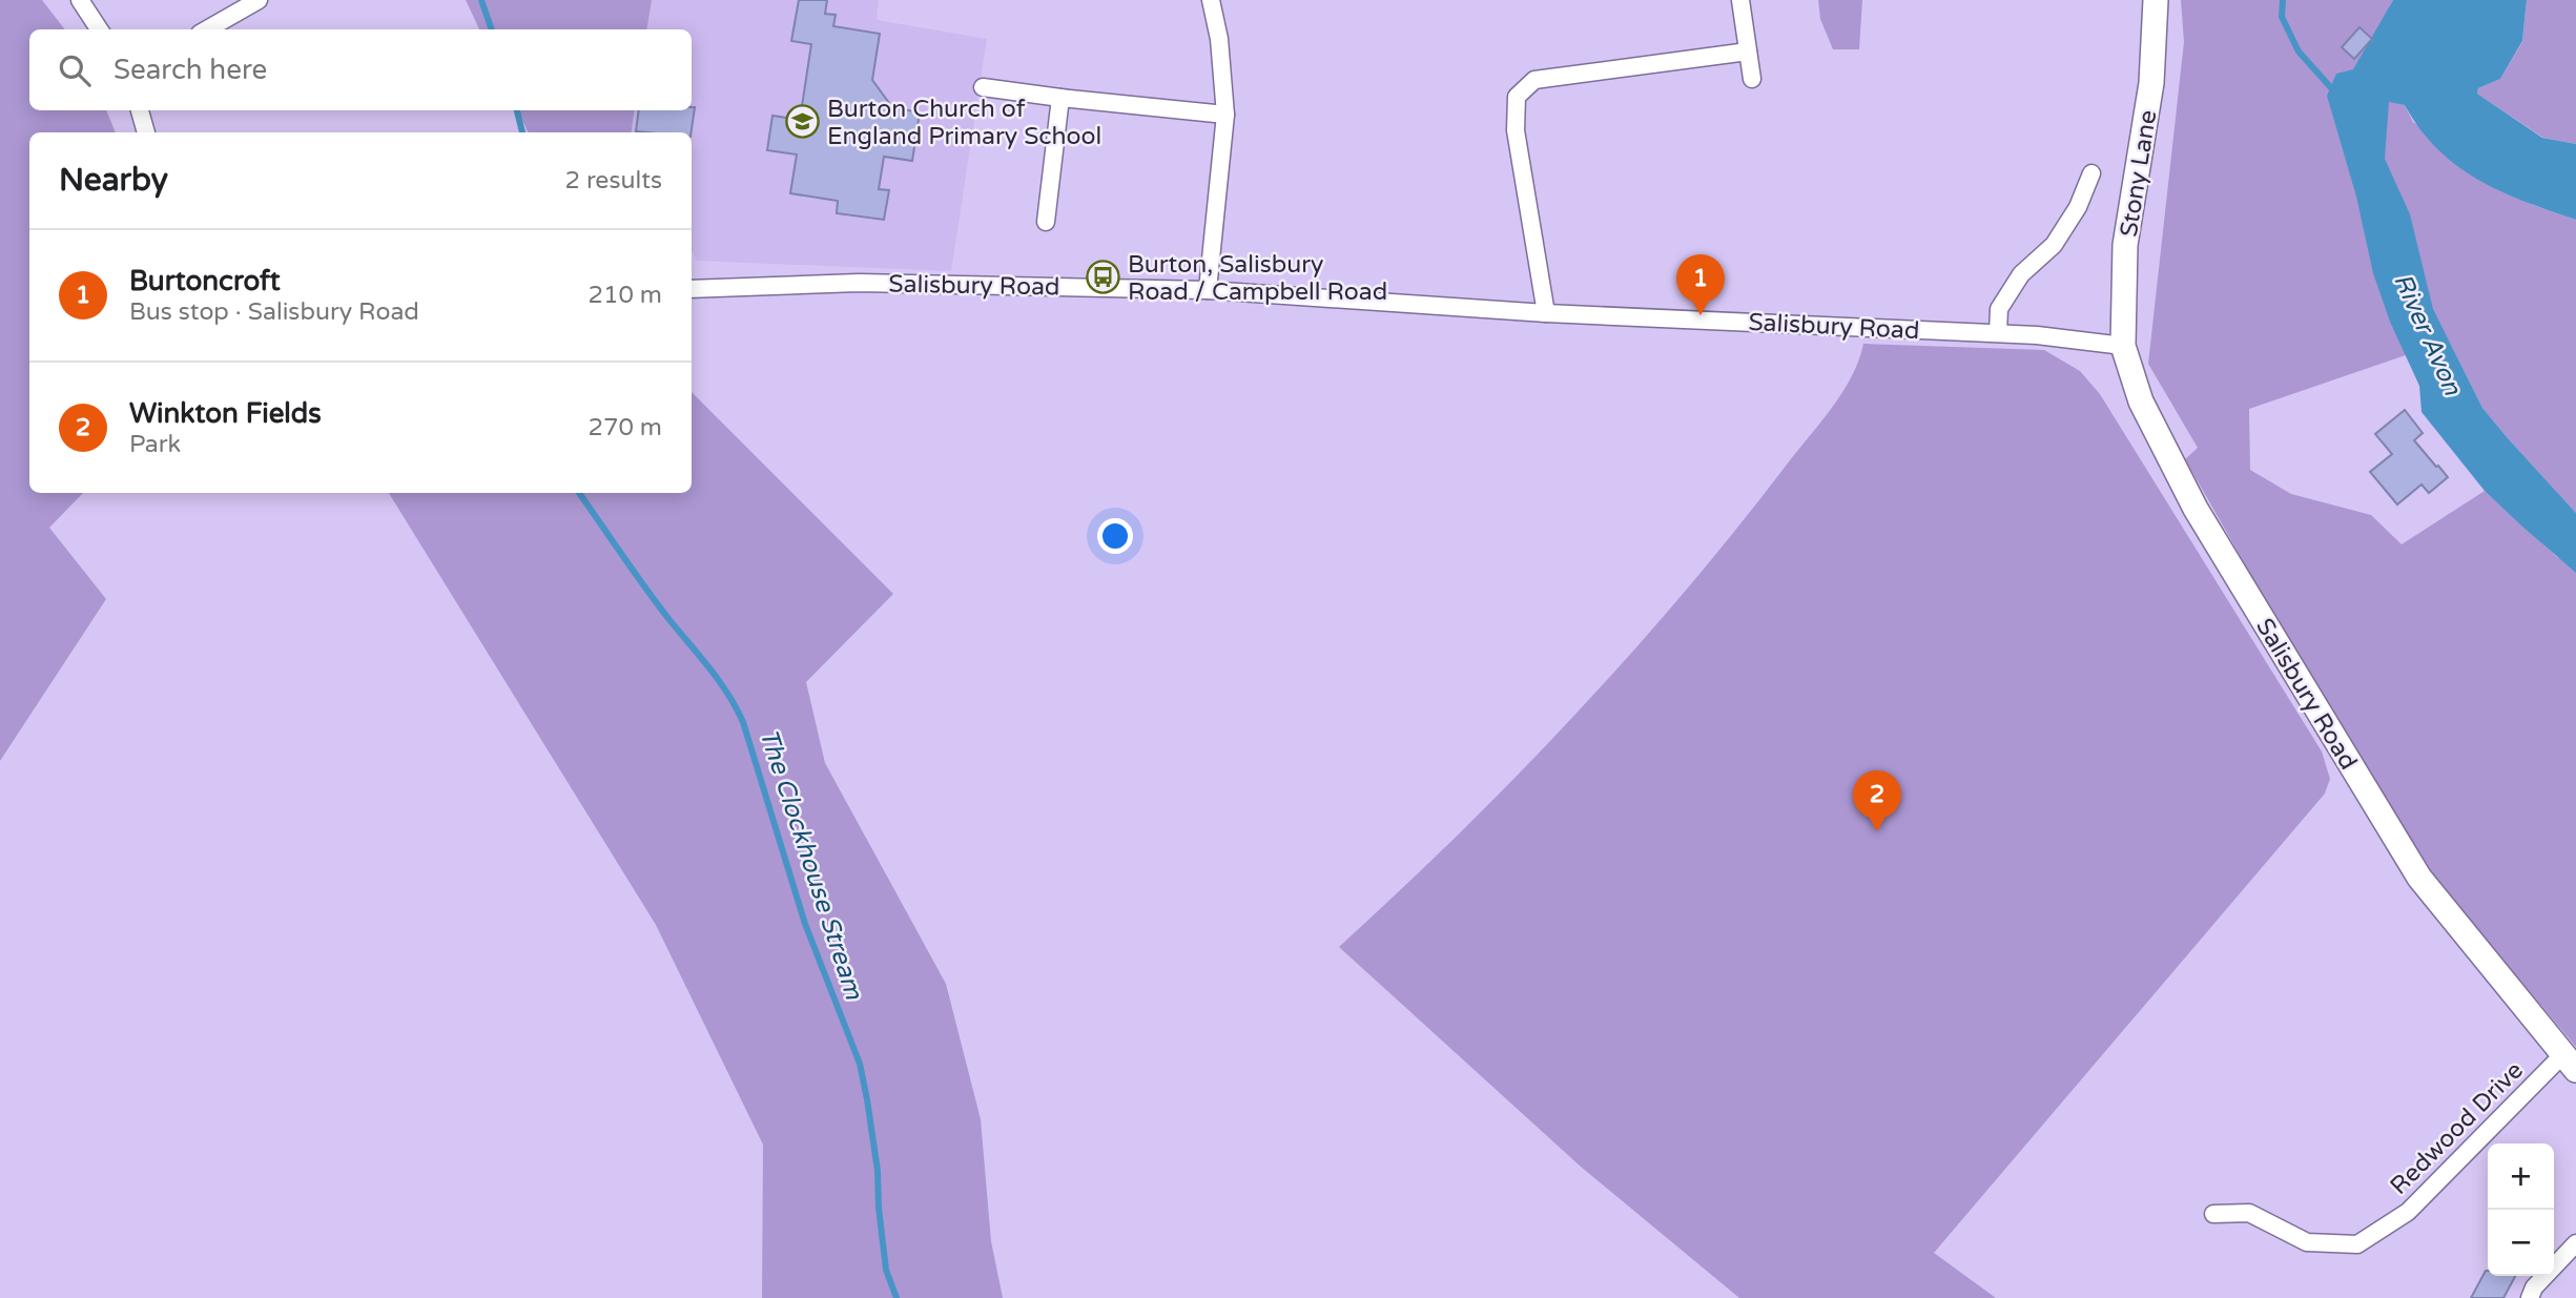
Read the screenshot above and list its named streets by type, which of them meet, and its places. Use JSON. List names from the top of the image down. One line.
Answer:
{"streets":{"main road":["Stony Lane","Salisbury Road"],"street":["Redwood Drive"]},"crossings":[["Stony Lane","Salisbury Road"],["Salisbury Road","Redwood Drive"]],"water":["River Avon","The Clockhouse Stream"],"places":{"school or university":["Burton Church of England Primary School"],"bus stop":["Burton, Salisbury Road / Campbell Road"]},"page":{"search":"Search here","heading":["Nearby","2 results"],"list":[{"mark":"1","name":"Burtoncroft","note":"Bus stop · Salisbury Road","value":"210 m"},{"mark":"2","name":"Winkton Fields","note":"Park","value":"270 m"}],"pins":["1","2"],"map_buttons":["+","−"]}}
